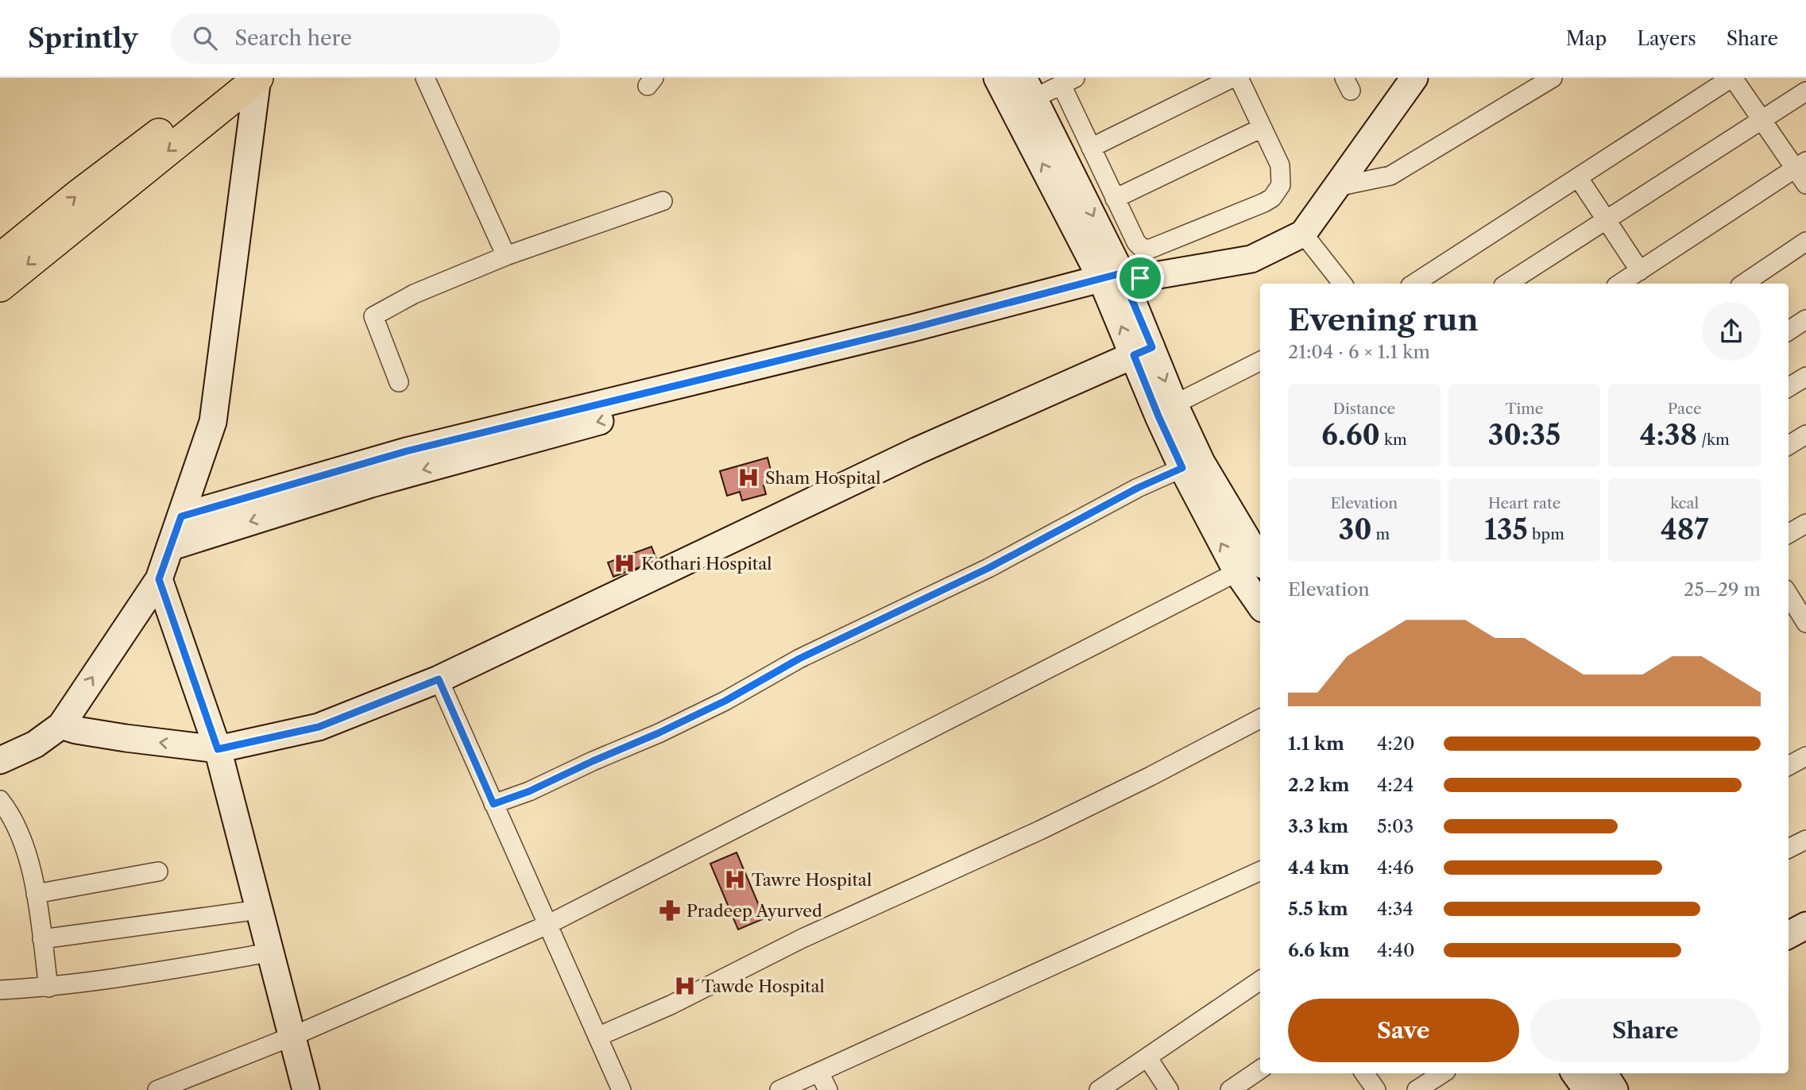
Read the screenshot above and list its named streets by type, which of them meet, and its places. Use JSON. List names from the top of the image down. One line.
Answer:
{"places":{"hospital":["Sham Hospital","Kothari Hospital","Tawre Hospital","Tawde Hospital"],"pharmacy":["Pradeep Ayurved"]},"page":{"header":"Sprintly","search":"Search here","nav":["Map","Layers","Share"],"heading":["Evening run","21:04 · 6 × 1.1 km"],"stats":[["Distance","6.60 km"],["Time","30:35"],["Pace","4:38 /km"],["Elevation","30 m"],["Heart rate","135 bpm"],["kcal","487"]],"chart":["Elevation","25–29 m"],"list":[{"name":"1.1 km","note":"4:20"},{"name":"2.2 km","note":"4:24"},{"name":"3.3 km","note":"5:03"},{"name":"4.4 km","note":"4:46"},{"name":"5.5 km","note":"4:34"},{"name":"6.6 km","note":"4:40"}],"buttons":["Save","Share"]}}
